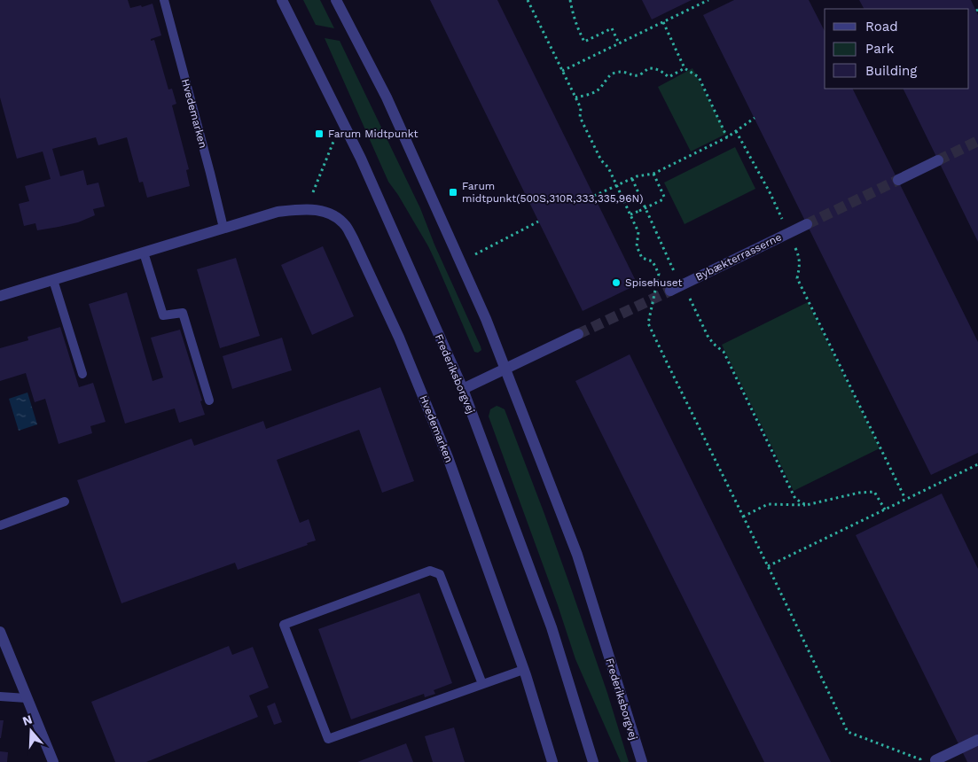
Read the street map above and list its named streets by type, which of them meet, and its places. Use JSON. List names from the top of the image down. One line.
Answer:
{"streets":{"street":["Hvedemarken","Bybækterrasserne","Frederiksborgvej"]},"places":{"transit":["Farum Midtpunkt","Farum midtpunkt(500S,310R,333,335,96N)"],"other":["Spisehuset"]},"legend":["Road","Park","Building"],"north":"top"}
